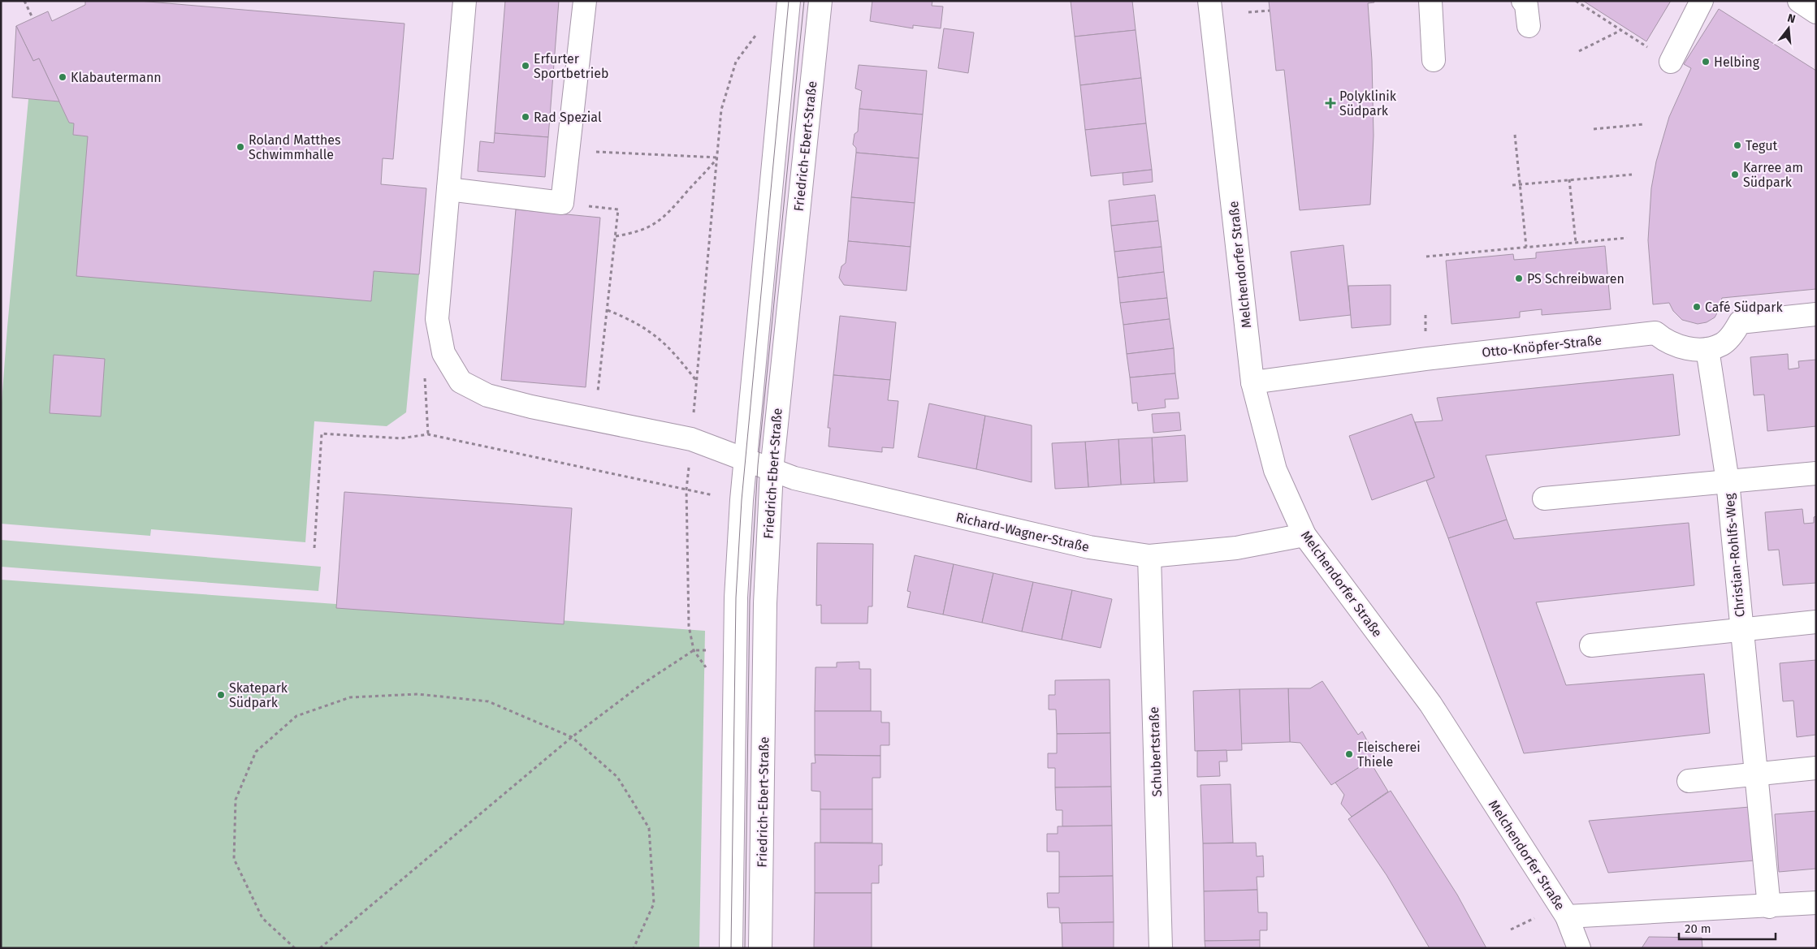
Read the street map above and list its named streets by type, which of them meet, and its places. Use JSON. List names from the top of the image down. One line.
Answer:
{"streets":{"street":["Friedrich-Ebert-Straße","Melchendorfer Straße","Otto-Knöpfer-Straße","Richard-Wagner-Straße","Christian-Rohlfs-Weg","Schubertstraße"]},"crossings":[["Friedrich-Ebert-Straße","Richard-Wagner-Straße"],["Melchendorfer Straße","Otto-Knöpfer-Straße"],["Melchendorfer Straße","Richard-Wagner-Straße"],["Otto-Knöpfer-Straße","Christian-Rohlfs-Weg"],["Richard-Wagner-Straße","Schubertstraße"]],"places":{"other":["Helbing","Erfurter Sportbetrieb","Klabautermann","Rad Spezial","Tegut","Roland Matthes Schwimmhalle","Karree am Südpark","PS Schreibwaren","Café Südpark","Skatepark Südpark","Fleischerei Thiele"],"health":["Polyklinik Südpark"]},"scale_bar":"20 m","north":"top"}
